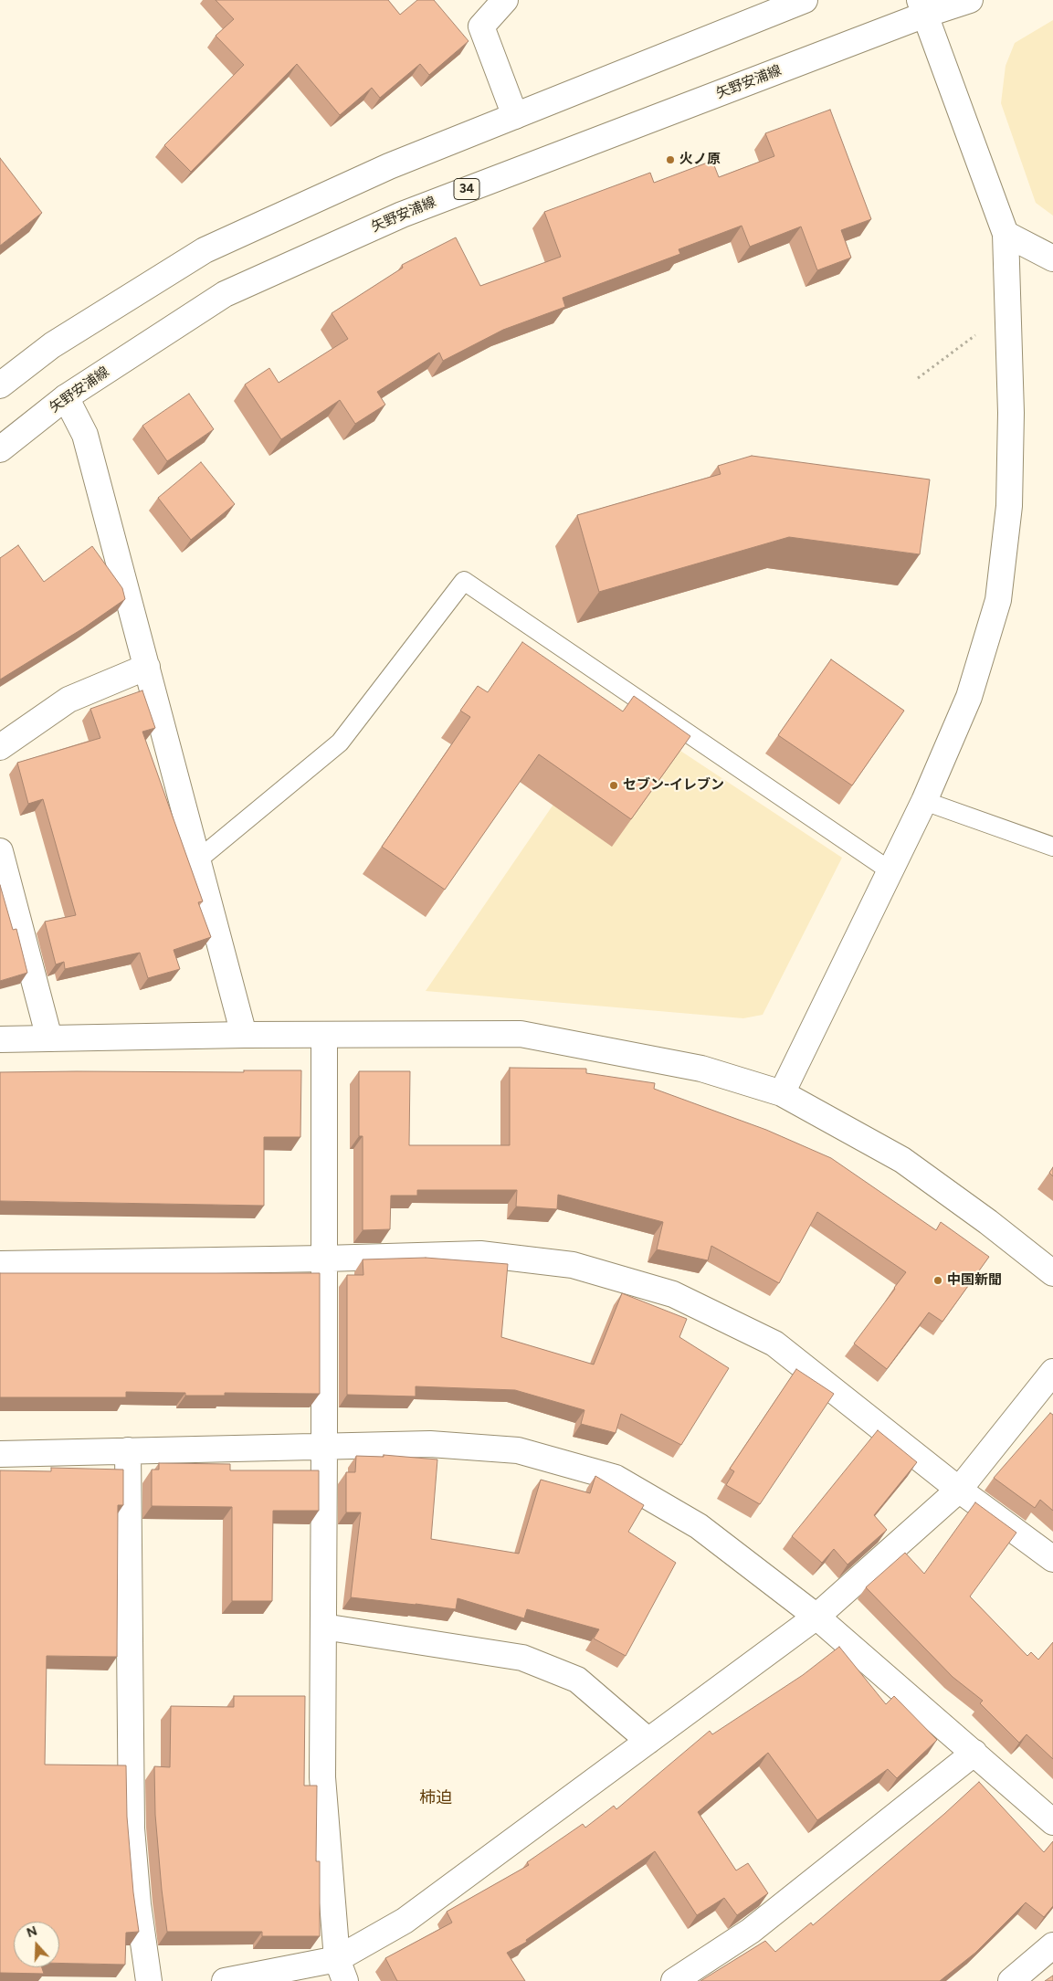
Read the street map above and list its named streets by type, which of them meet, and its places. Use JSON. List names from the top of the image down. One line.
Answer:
{"streets":{"street":["矢野安浦線","34"]},"districts":["柿迫"],"places":["火ノ原","セブン-イレブン","中国新聞"],"north":"top"}
